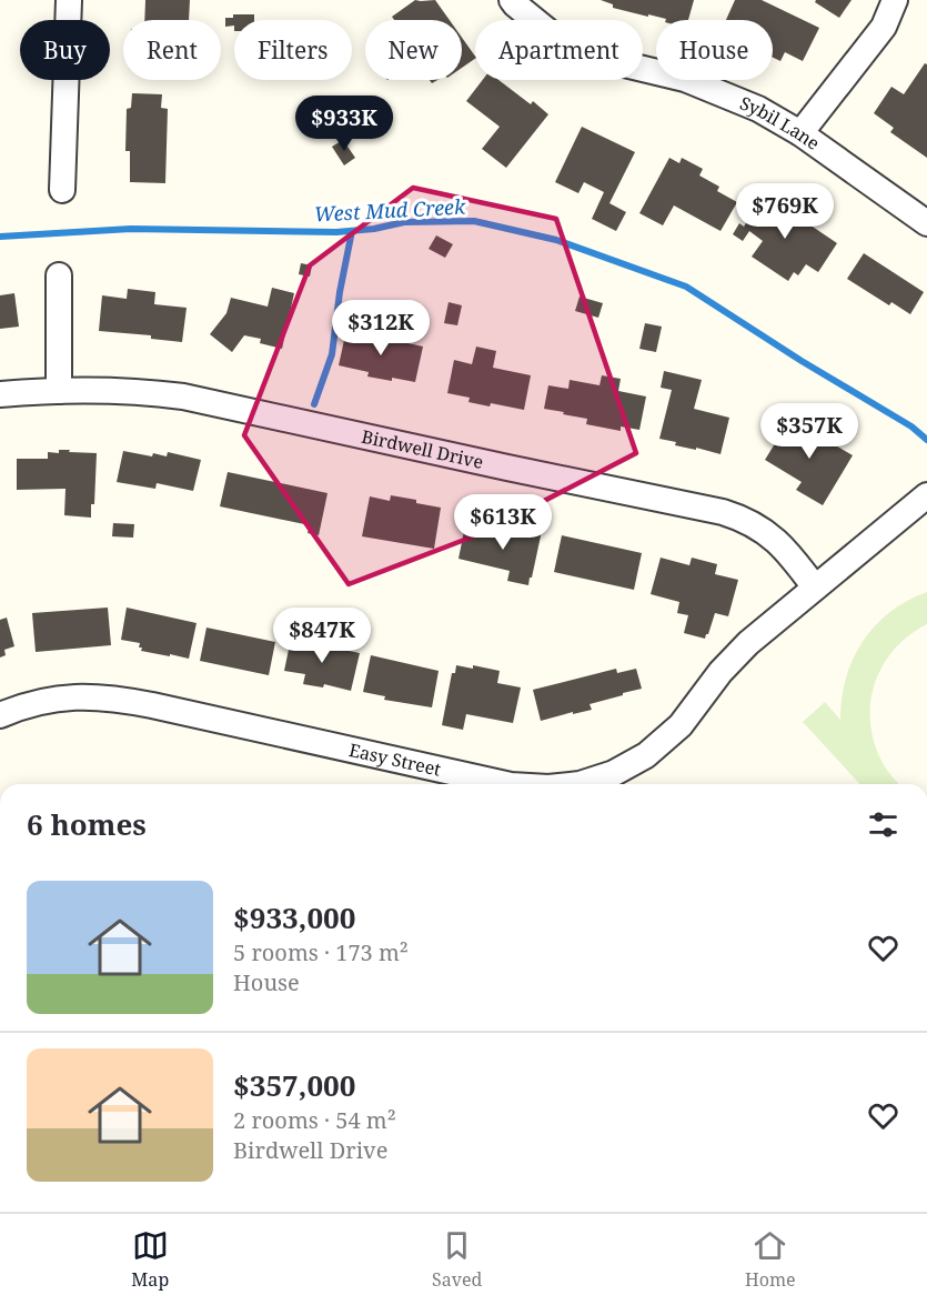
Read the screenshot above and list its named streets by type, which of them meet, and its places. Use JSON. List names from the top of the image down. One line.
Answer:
{"streets":{"street":["Sybil Lane","Birdwell Drive","Easy Street"]},"crossings":[["Birdwell Drive","Easy Street"]],"water":["West Mud Creek"],"page":{"chip":["Buy","Rent","Filters","New","Apartment","House"],"price":["$933K","$769K","$312K","$357K","$613K","$847K"],"heading":"6 homes","list":[{"name":"$933,000","note":"5 rooms · 173 m² · House"},{"name":"$357,000","note":"2 rooms · 54 m² · Birdwell Drive"}],"tabs":["Map","Saved","Home"]}}
